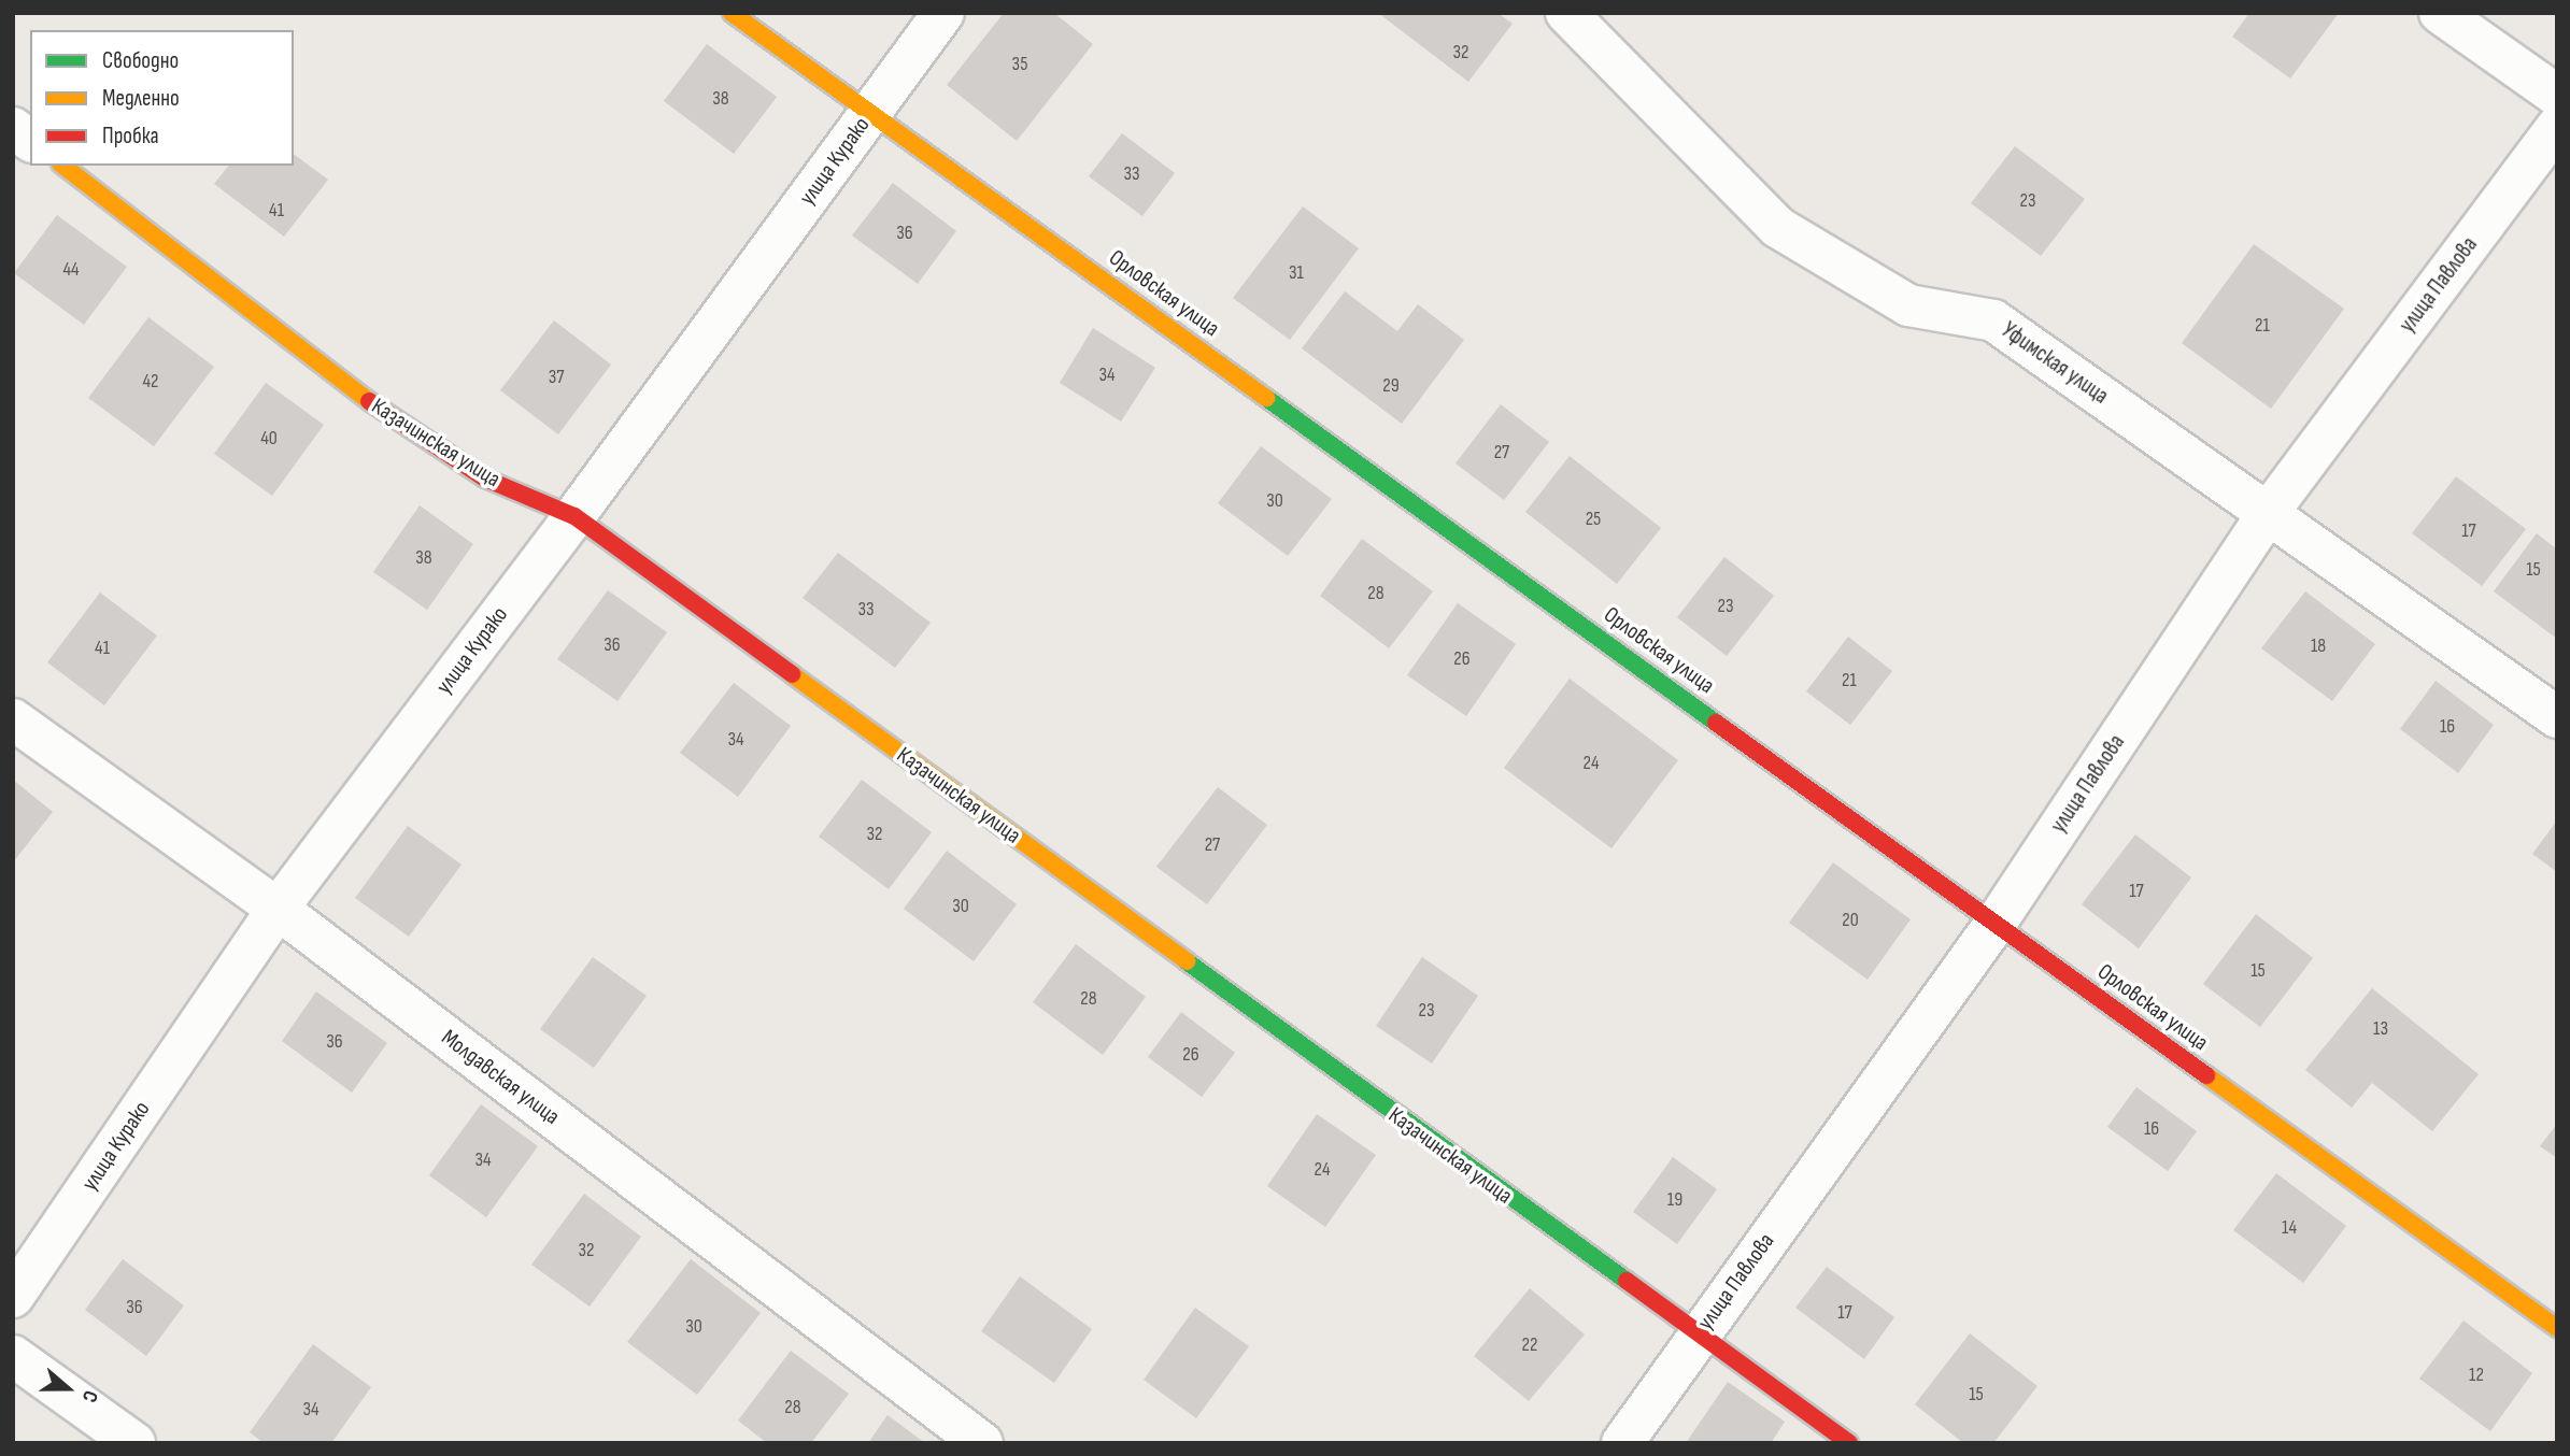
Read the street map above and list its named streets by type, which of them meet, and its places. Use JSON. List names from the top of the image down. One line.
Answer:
{"streets":{"street":["улица Курако","улица Павлова","Орловская улица","Уфимская улица","Казачинская улица","Молдавская улица"]},"crossings":[["улица Курако","Орловская улица"],["улица Курако","Казачинская улица"],["улица Курако","Молдавская улица"],["улица Павлова","Орловская улица"],["улица Павлова","Уфимская улица"],["улица Павлова","Казачинская улица"]],"house_numbers":["32","35","38","33","23","41","36","44","31","21","34","37","42","29","40","27","30","25","17","38","15","28","23","33","36","18","41","26","21","16","34","24","32","27","17","30","20","15","28","23","13","36","26","16","34","24","19","14","32","36","17","30","22","12","15","28","34"],"legend":["Свободно","Медленно","Пробка"],"north":"right"}
